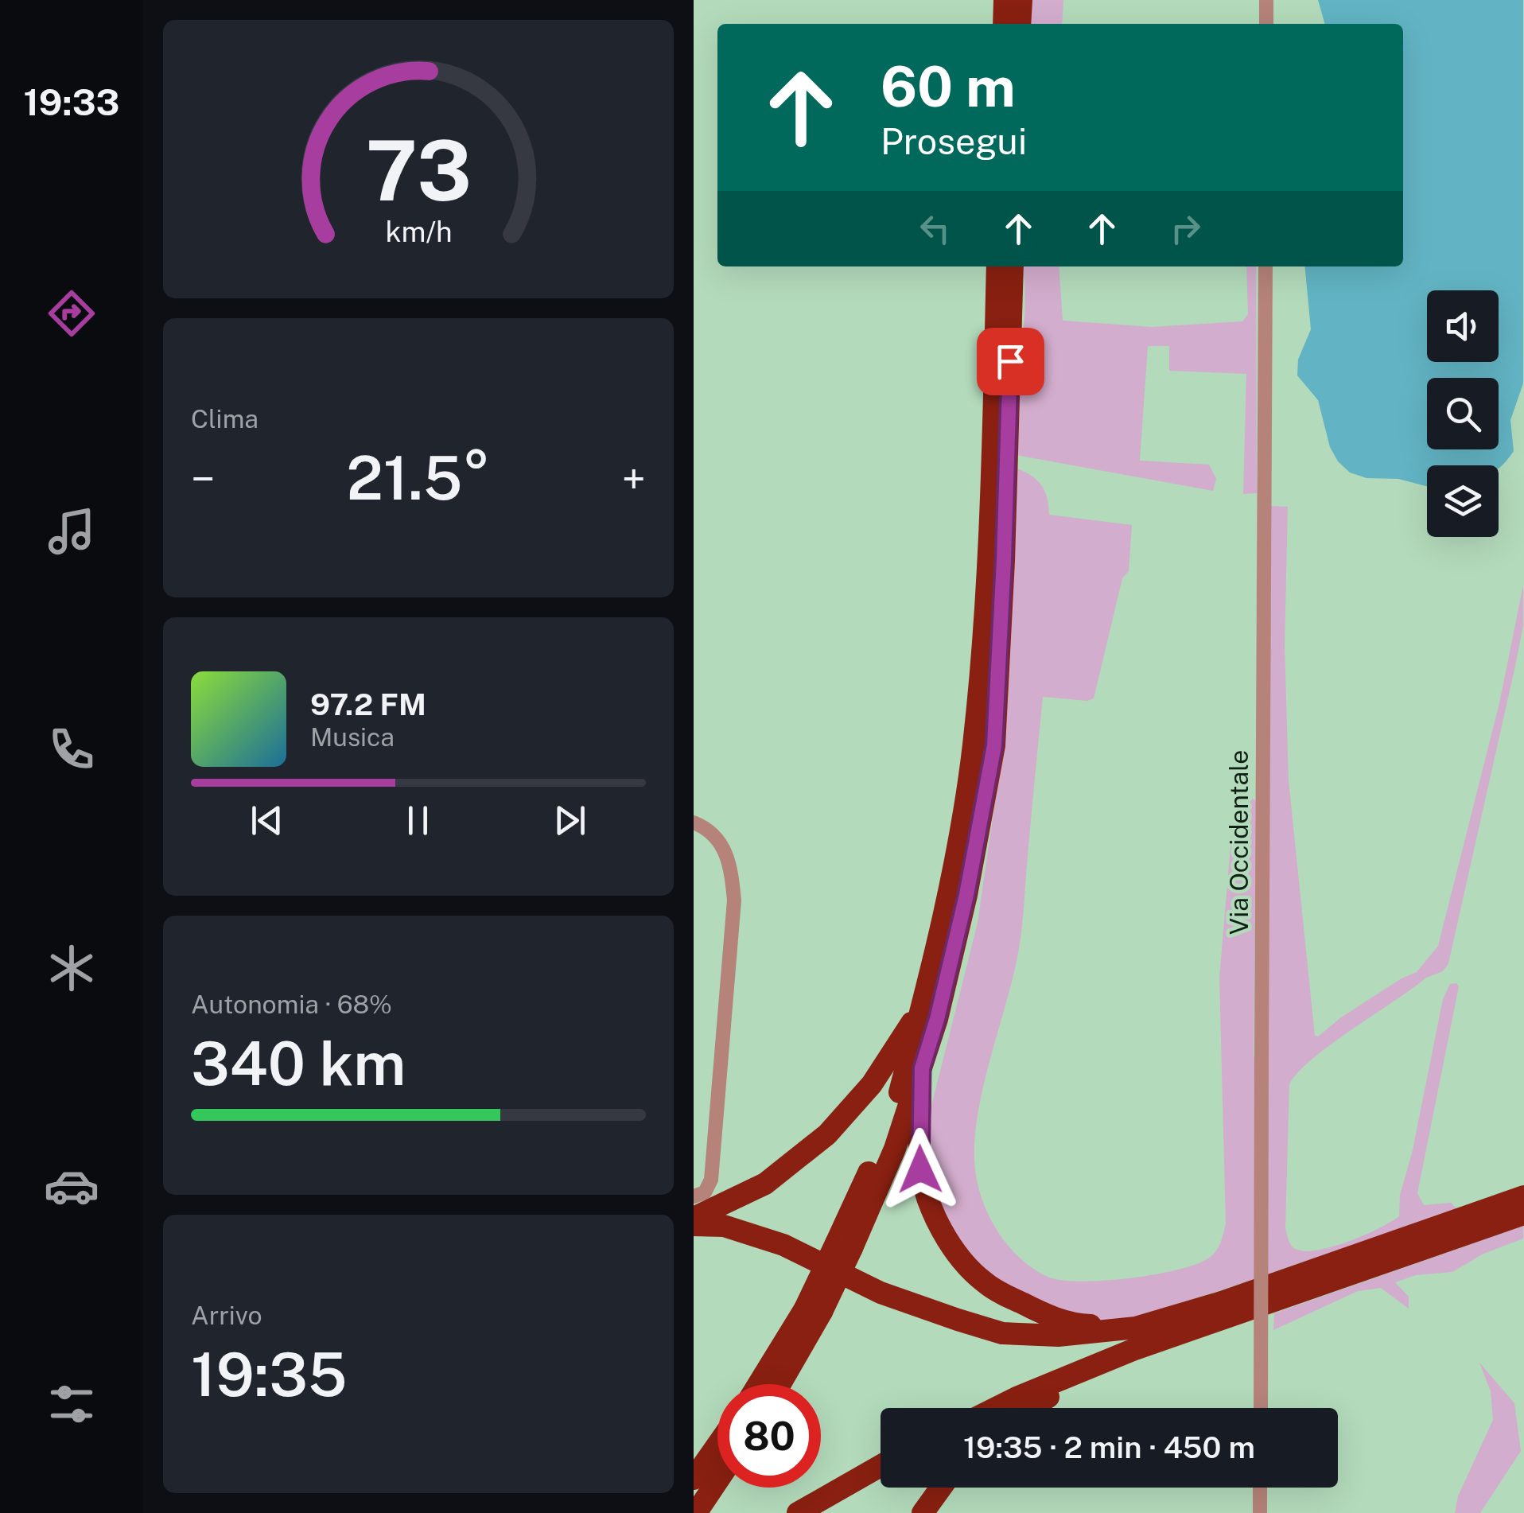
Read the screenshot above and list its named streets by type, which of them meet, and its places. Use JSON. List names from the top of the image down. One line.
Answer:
{"streets":{"street":["Via Occidentale"]},"page":{"tabs":"19:33","turn":["60 m","Prosegui"],"tile":["Clima",["Autonomia · 68%","340 km"],["Arrivo","19:35"]],"heat":["−","21.5°","+"],"song":["97.2 FM","Musica"],"limit":"80","trip":"19:35 · 2 min · 450 m","gauge":["73","km/h"]}}
